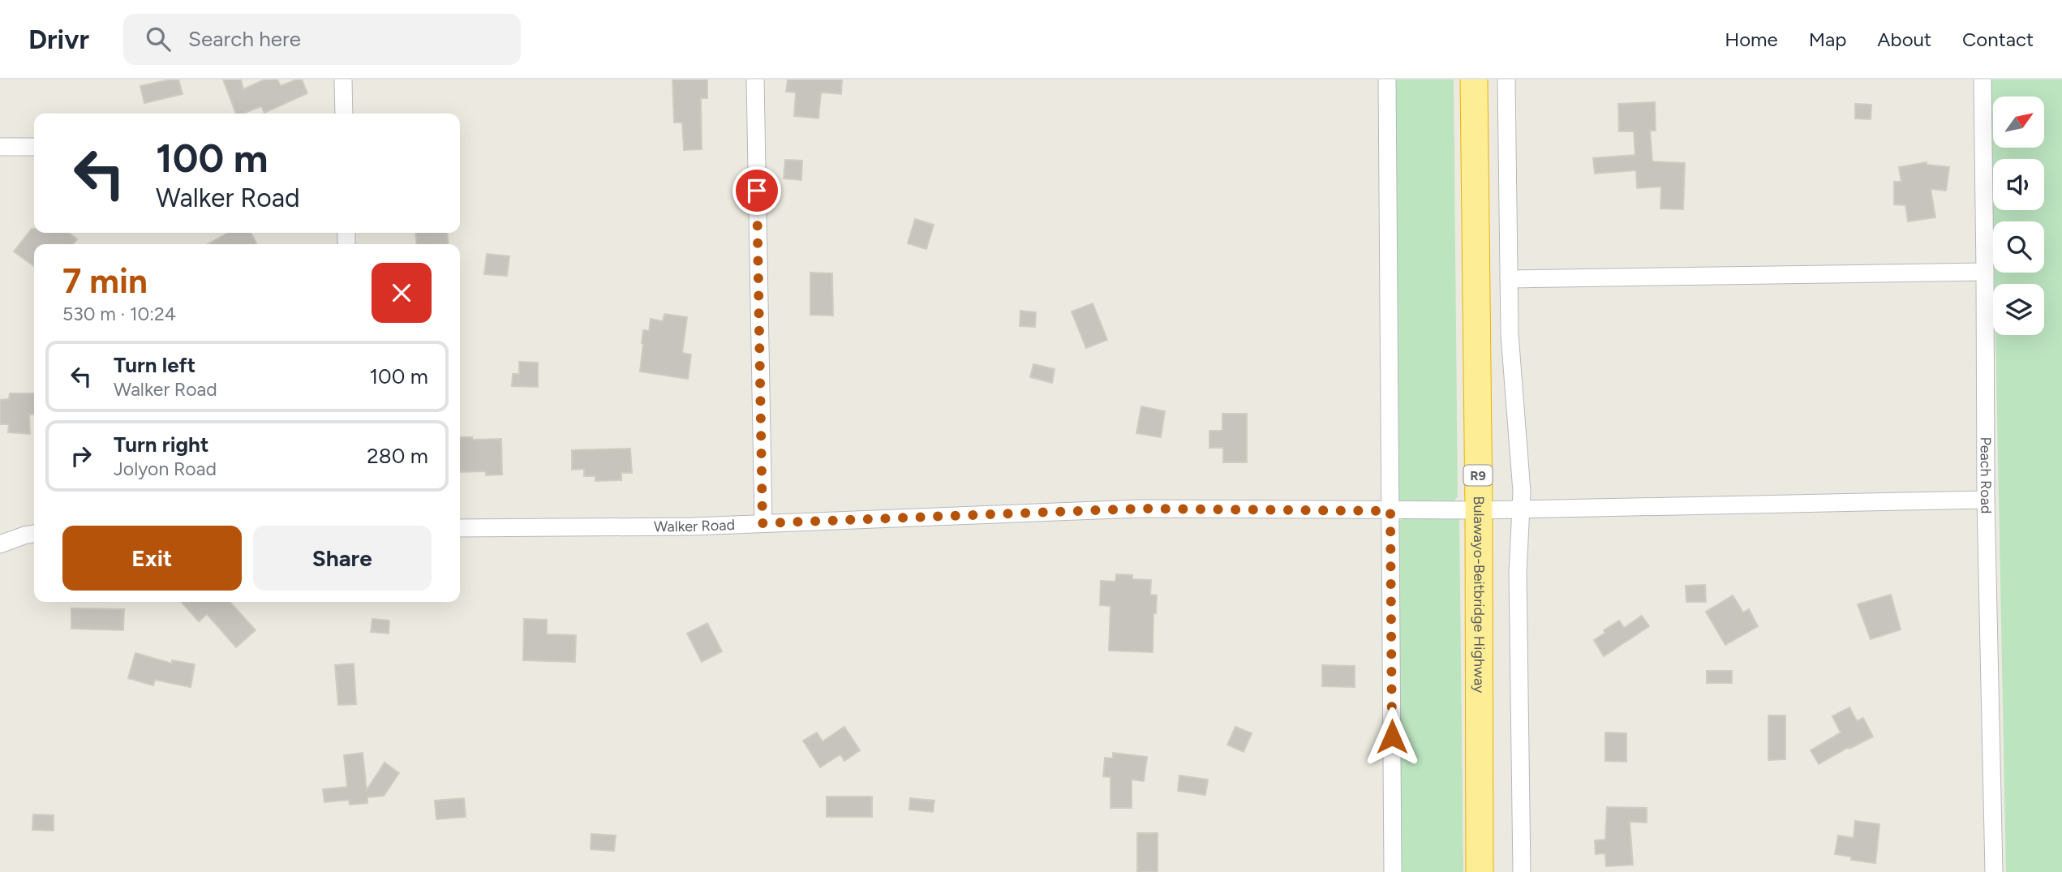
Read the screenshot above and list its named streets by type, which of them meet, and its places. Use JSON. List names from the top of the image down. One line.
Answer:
{"streets":{"highway":["R9","Bulawayo-Beitbridge Highway"],"street":["Peach Road","Walker Road"]},"crossings":[["Peach Road","Walker Road"],["Walker Road","Bulawayo-Beitbridge Highway"]],"north":"top right","page":{"header":"Drivr","search":"Search here","nav":["Home","Map","About","Contact"],"turn":["100 m","Walker Road"],"heading":["7 min","530 m · 10:24"],"list":[{"name":"Turn left","note":"Walker Road","value":"100 m"},{"name":"Turn right","note":"Jolyon Road","value":"280 m"}],"buttons":["Exit","Share"]}}
